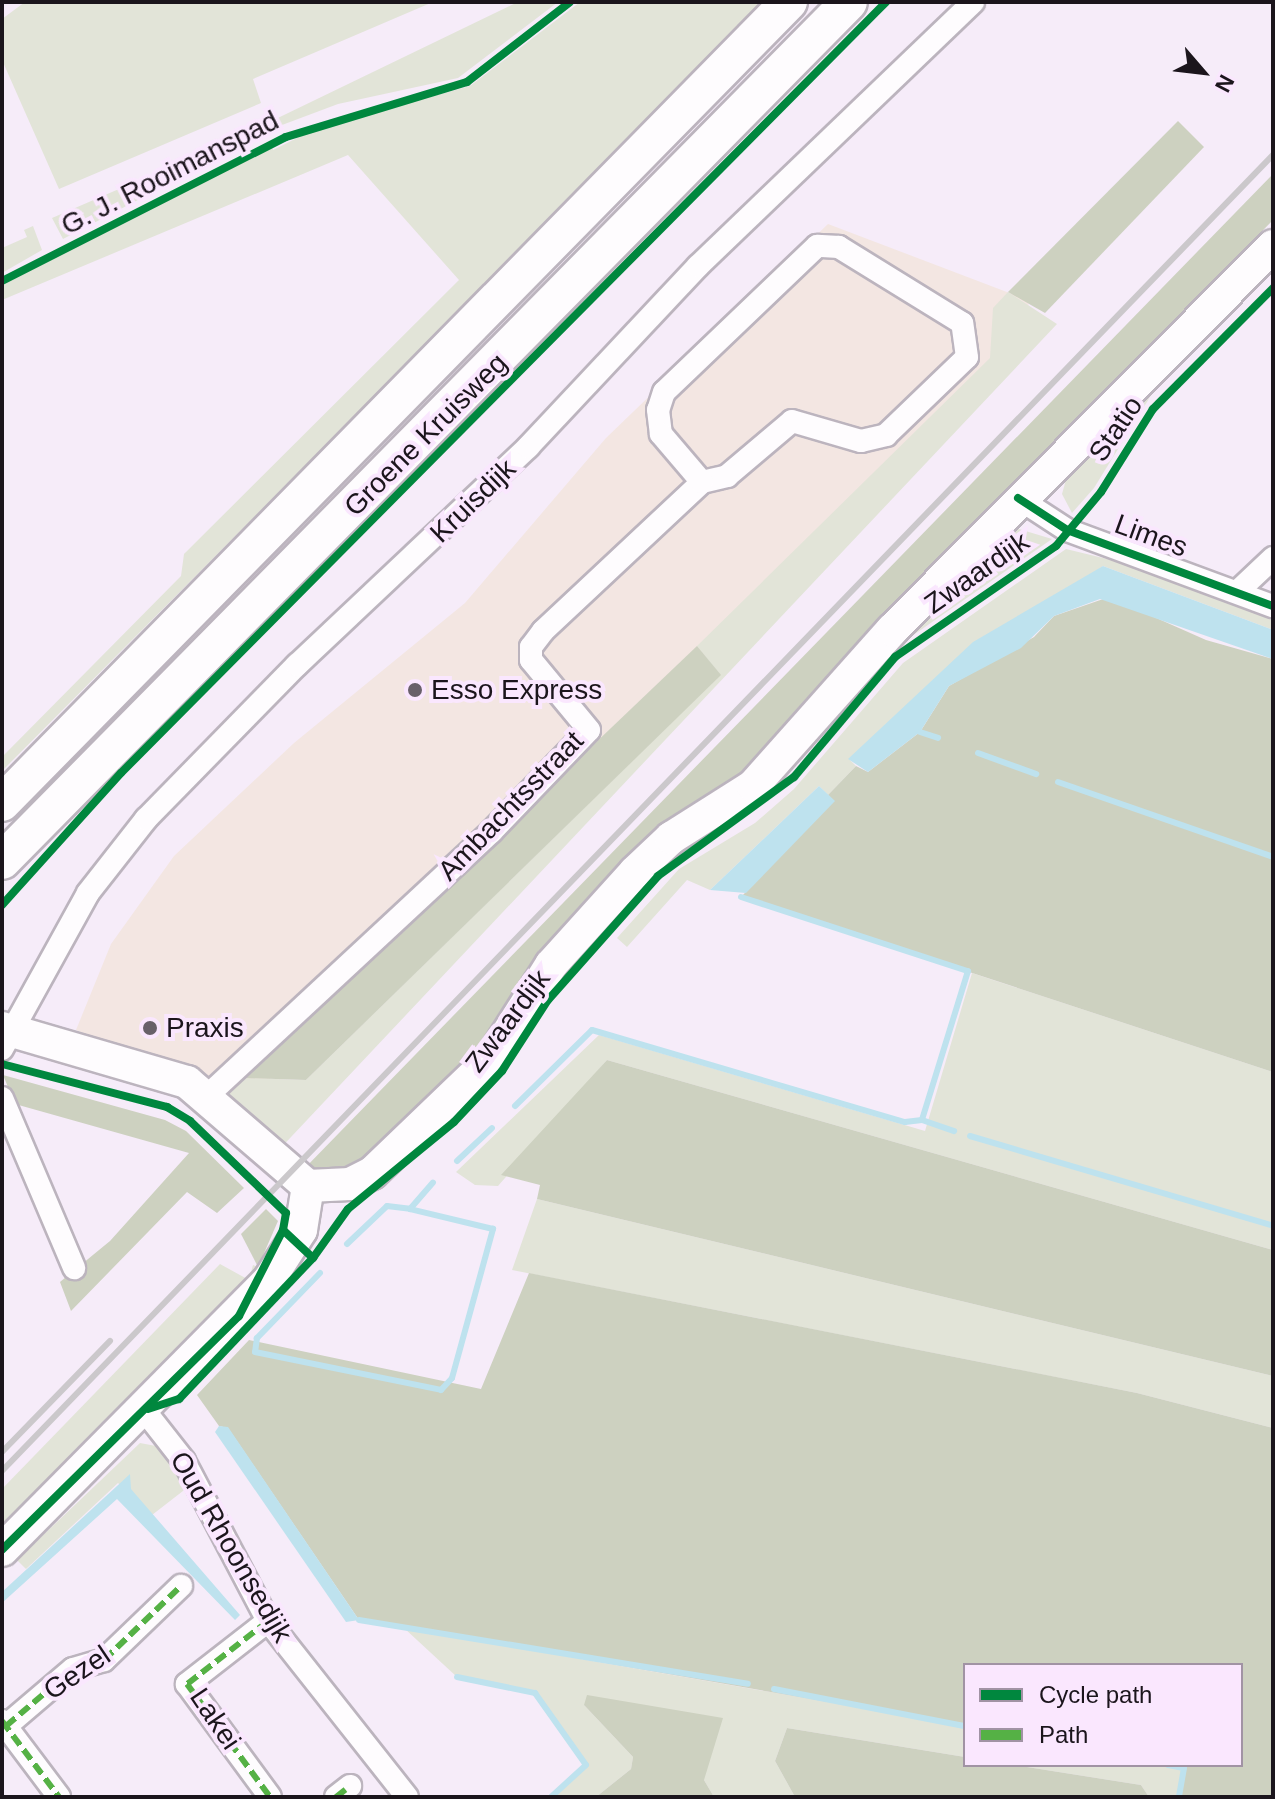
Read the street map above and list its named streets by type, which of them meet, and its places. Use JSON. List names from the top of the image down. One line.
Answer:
{"streets":{"main road":["Groene Kruisweg"],"street":["Statio","Kruisdijk","Limes","Zwaardijk","Ambachtsstraat","Oud Rhoonsedijk","Gezel","Lakei"],"cycle path":["G. J. Rooimanspad"]},"crossings":[["Statio","Limes"],["Statio","Zwaardijk"],["Limes","Zwaardijk"],["Oud Rhoonsedijk","Lakei"]],"places":["Esso Express","Praxis"],"legend":["Cycle path","Path"],"north":"bottom right"}
